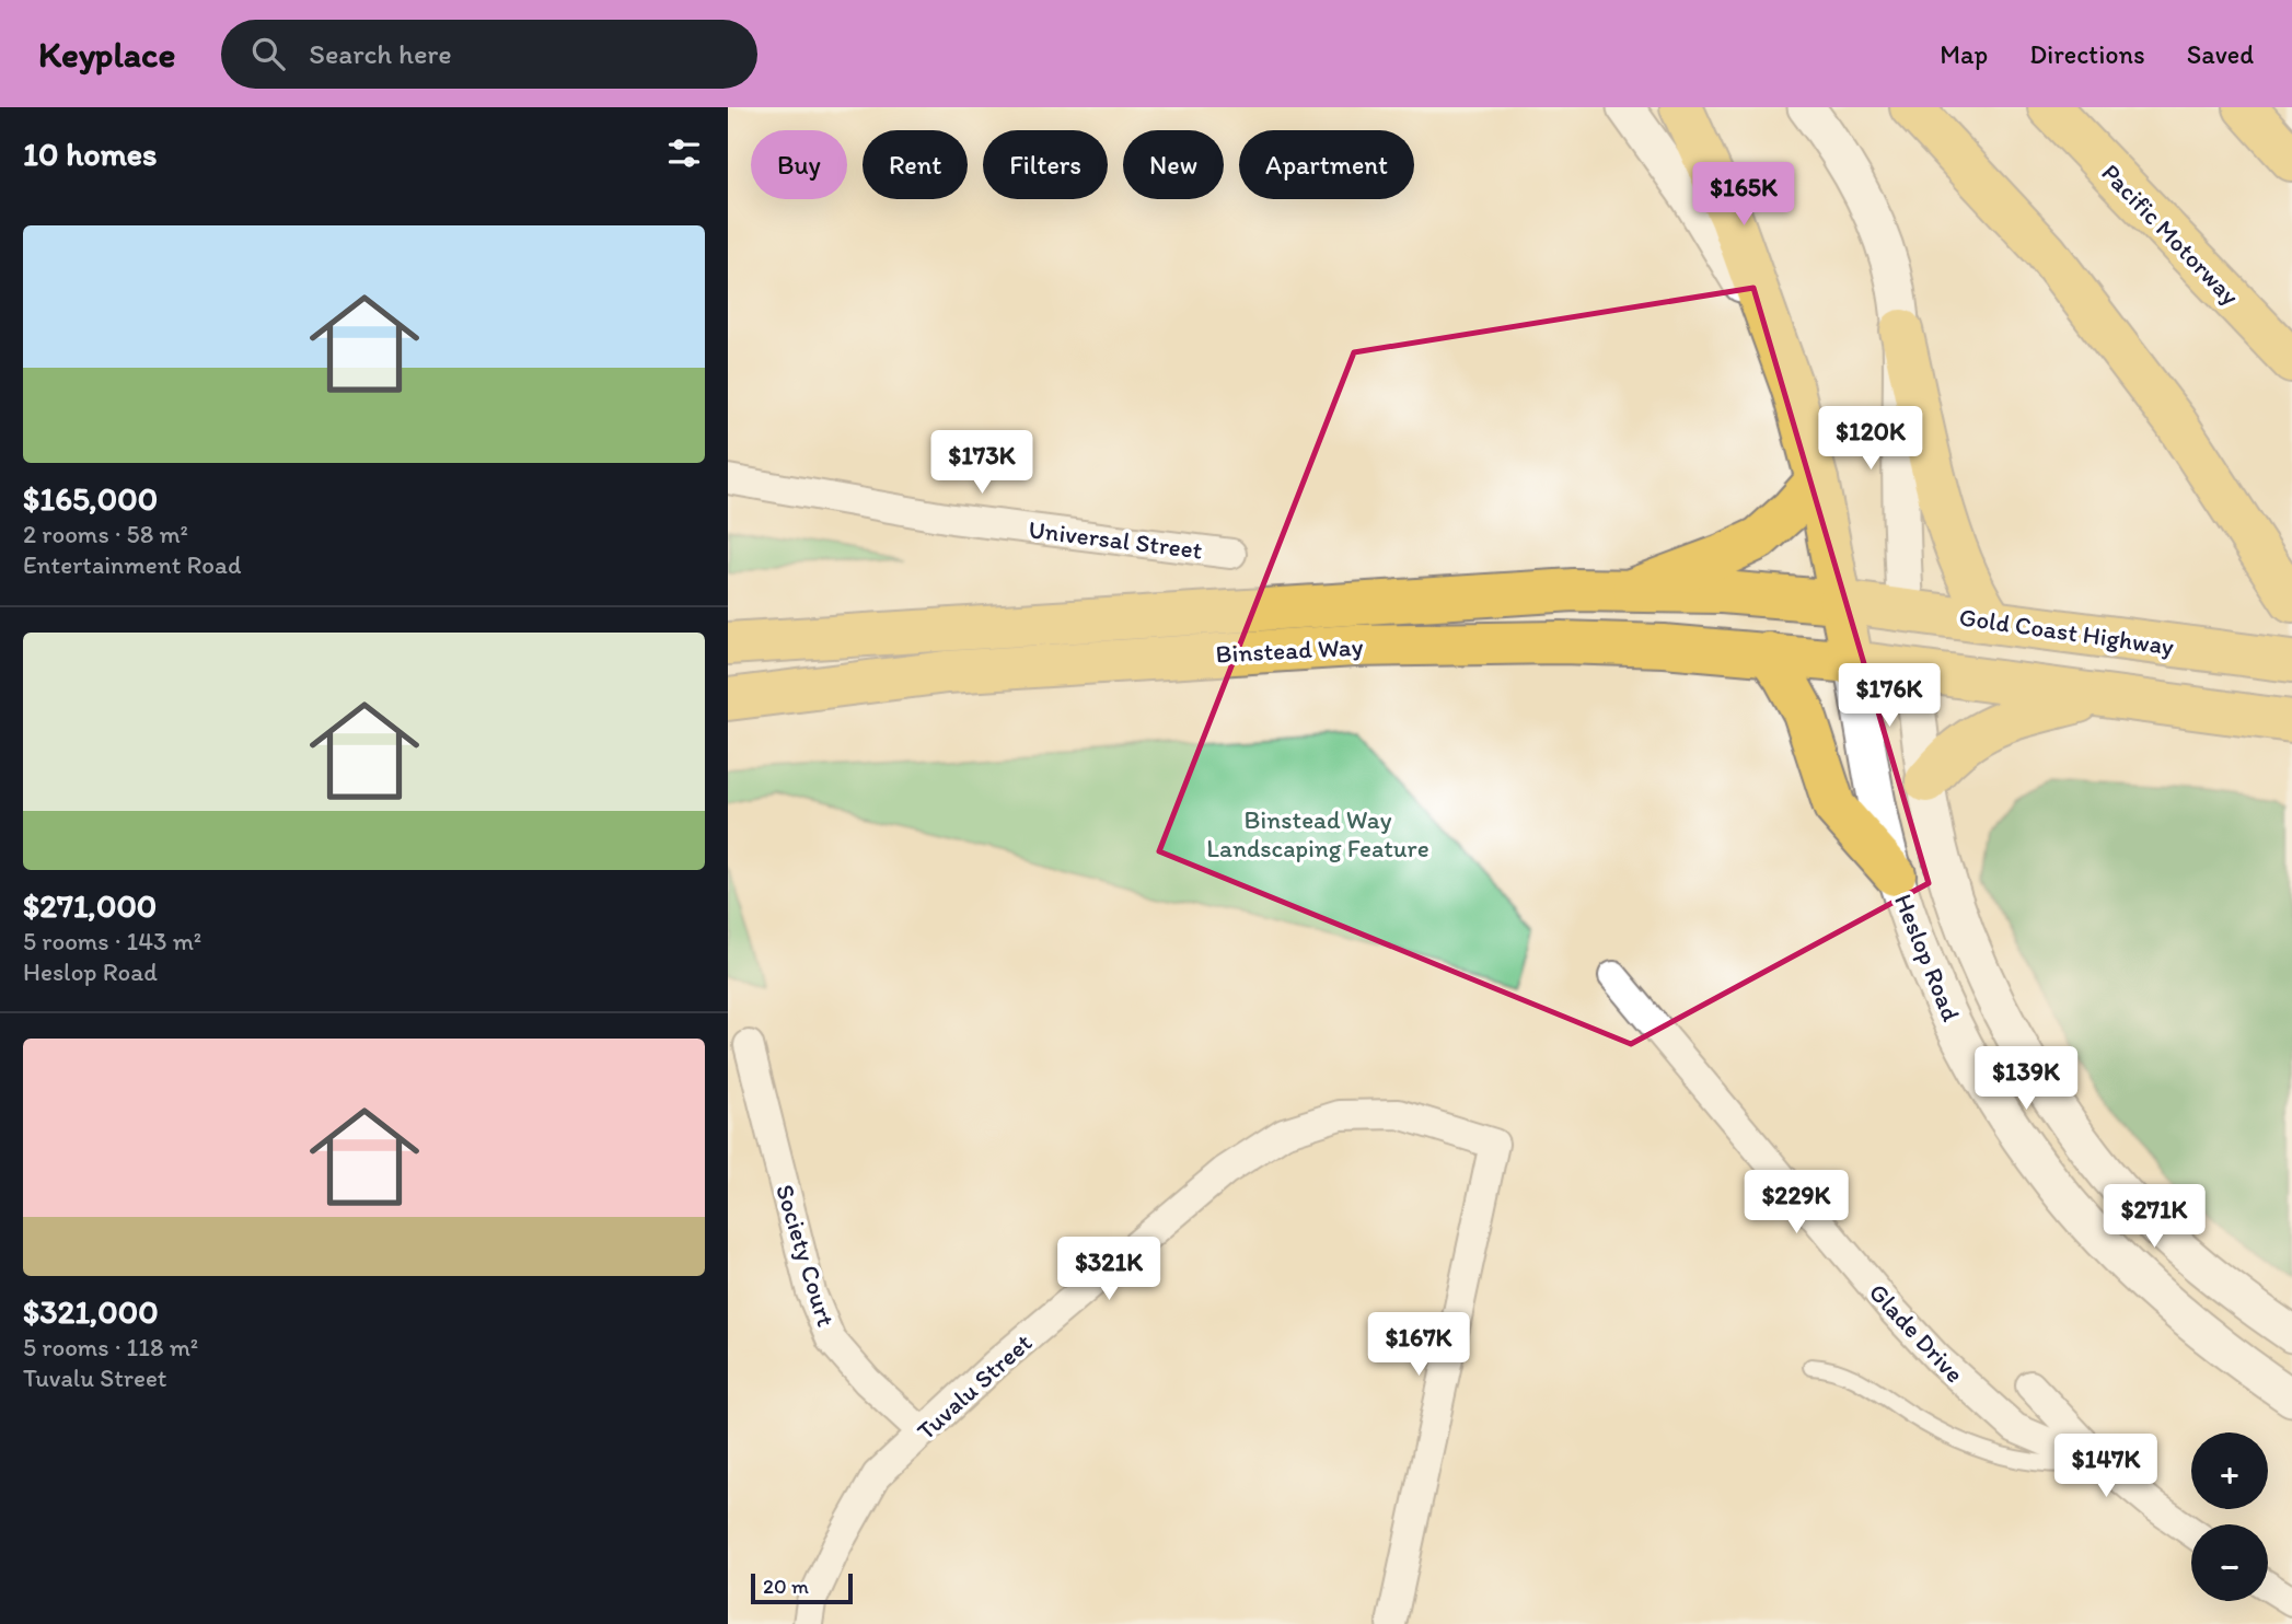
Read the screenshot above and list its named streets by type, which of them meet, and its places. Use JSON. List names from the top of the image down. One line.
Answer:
{"streets":{"main road":["Pacific Motorway","Gold Coast Highway","Binstead Way"],"street":["Universal Street","Heslop Road","Society Court","Glade Drive","Tuvalu Street"]},"crossings":[["Gold Coast Highway","Binstead Way"],["Binstead Way","Heslop Road"],["Society Court","Tuvalu Street"]],"parks":["Binstead Way Landscaping Feature"],"scale_bar":"20 m","page":{"header":"Keyplace","search":"Search here","nav":["Map","Directions","Saved"],"heading":"10 homes","chip":["Buy","Rent","Filters","New","Apartment"],"price":["$165K","$120K","$173K","$176K","$139K","$229K","$271K","$321K","$167K","$147K"],"list":[{"name":"$165,000","note":"2 rooms · 58 m² · Entertainment Road"},{"name":"$271,000","note":"5 rooms · 143 m² · Heslop Road"},{"name":"$321,000","note":"5 rooms · 118 m² · Tuvalu Street"}],"map_buttons":["+","−"],"scale":"20 m"}}
